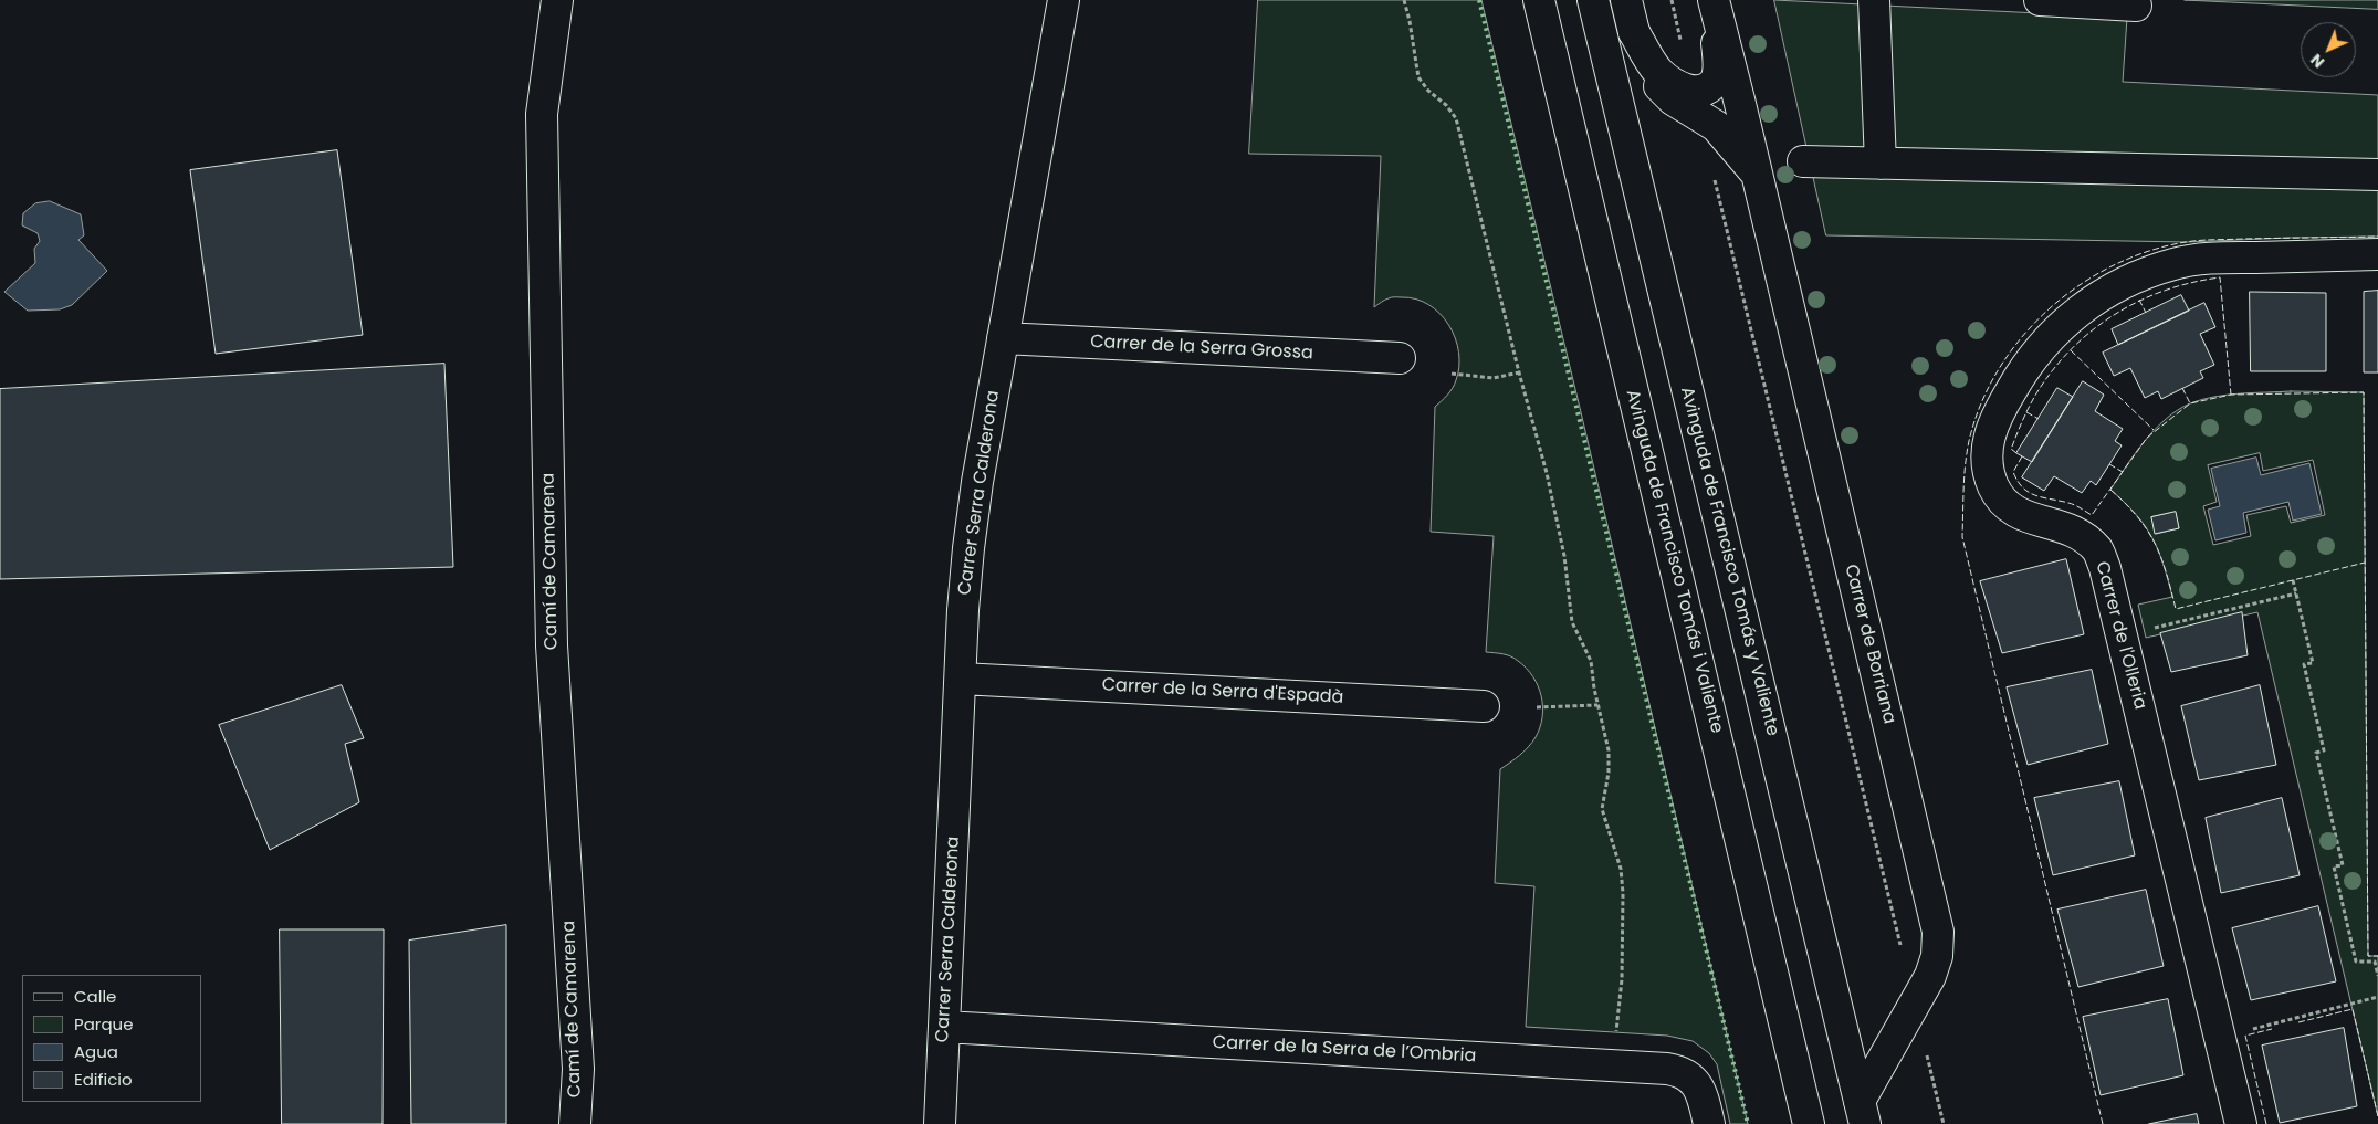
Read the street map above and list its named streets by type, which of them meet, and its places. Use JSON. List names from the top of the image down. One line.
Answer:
{"streets":{"street":["Carrer de la Serra Grossa","Carrer Serra Calderona","Camí de Camarena","Avinguda de Francisco Tomás i Valiente","Avinguda de Francisco Tomás y Valiente","Carrer de l'Olleria","Carrer de Borriana","Carrer de la Serra d'Espadà","Carrer de la Serra de l’Ombria"]},"crossings":[["Carrer de la Serra Grossa","Carrer Serra Calderona"],["Carrer Serra Calderona","Carrer de la Serra d'Espadà"],["Carrer Serra Calderona","Carrer de la Serra de l’Ombria"],["Avinguda de Francisco Tomás y Valiente","Carrer de Borriana"]],"legend":["Calle","Parque","Agua","Edificio"],"north":"bottom left"}
